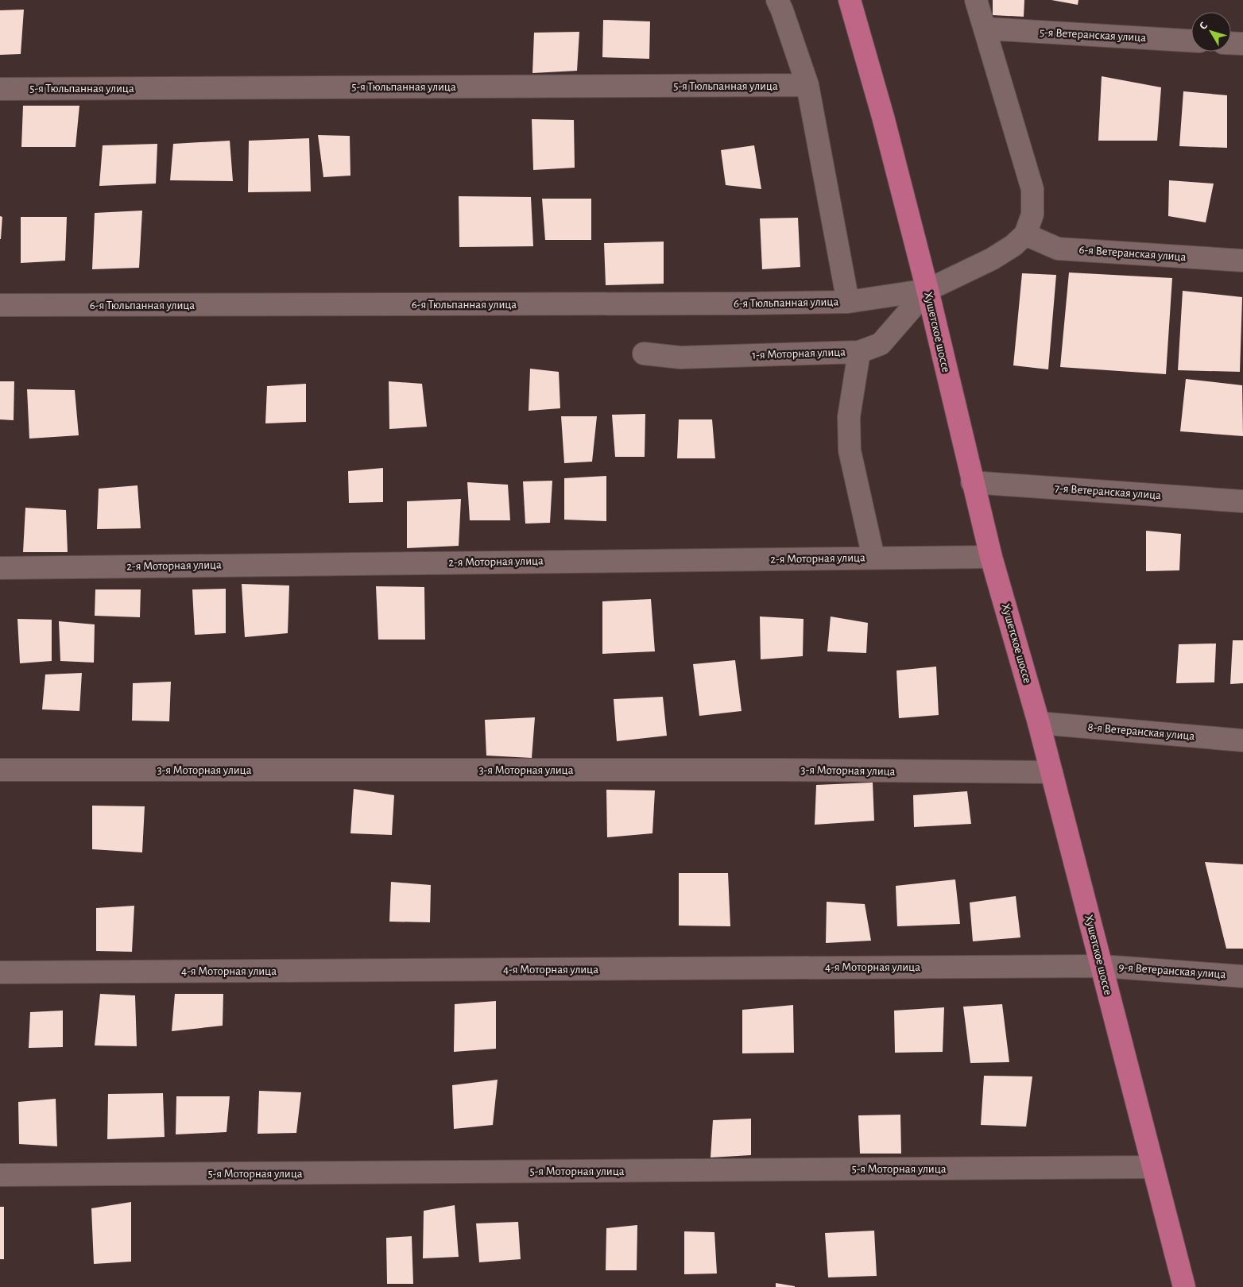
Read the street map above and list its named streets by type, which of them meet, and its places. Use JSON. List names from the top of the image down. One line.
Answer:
{"streets":{"main road":["Хушетское шоссе"],"street":["5-я Ветеранская улица","5-я Тюльпанная улица","6-я Ветеранская улица","6-я Тюльпанная улица","1-я Моторная улица","7-я Ветеранская улица","2-я Моторная улица","8-я Ветеранская улица","3-я Моторная улица","4-я Моторная улица","9-я Ветеранская улица","5-я Моторная улица"]},"crossings":[["6-я Тюльпанная улица","Хушетское шоссе"],["6-я Тюльпанная улица","1-я Моторная улица"],["Хушетское шоссе","1-я Моторная улица"],["Хушетское шоссе","7-я Ветеранская улица"],["Хушетское шоссе","2-я Моторная улица"],["Хушетское шоссе","8-я Ветеранская улица"],["Хушетское шоссе","3-я Моторная улица"],["Хушетское шоссе","4-я Моторная улица"],["Хушетское шоссе","9-я Ветеранская улица"],["Хушетское шоссе","5-я Моторная улица"],["4-я Моторная улица","9-я Ветеранская улица"]],"north":"top left"}
